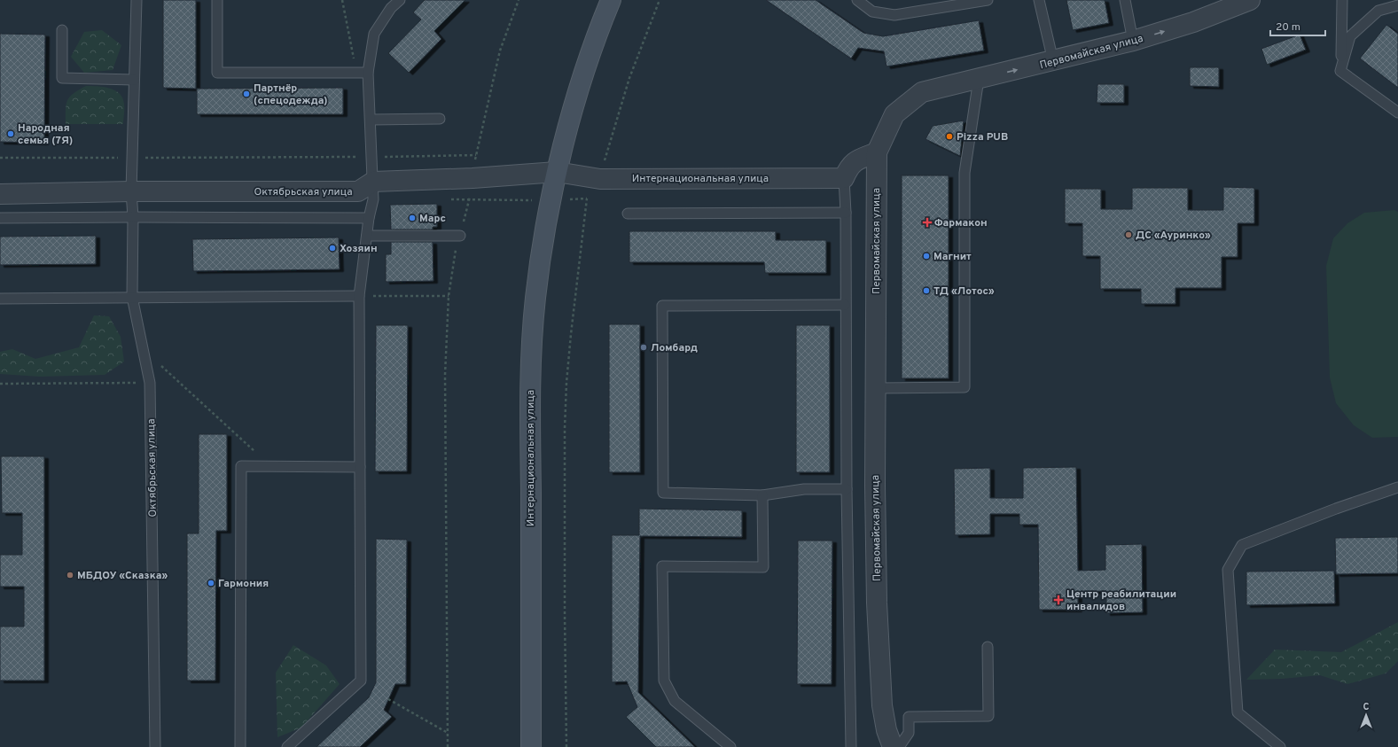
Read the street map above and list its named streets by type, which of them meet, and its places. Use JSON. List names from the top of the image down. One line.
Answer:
{"streets":{"main road":["Интернациональная улица"],"street":["Первомайская улица","Октябрьская улица"]},"places":{"other":["Партнёр (спецодежда)","Народная семья (7Я)","Pizza PUB","Марс","ДС «Ауринко»","Хозяин","Магнит","ТД «Лотос»","Ломбард","МБДОУ «Сказка»","Гармония"],"health":["Фармакон","Центр реабилитации инвалидов"]},"scale_bar":"20 m","north":"top"}
